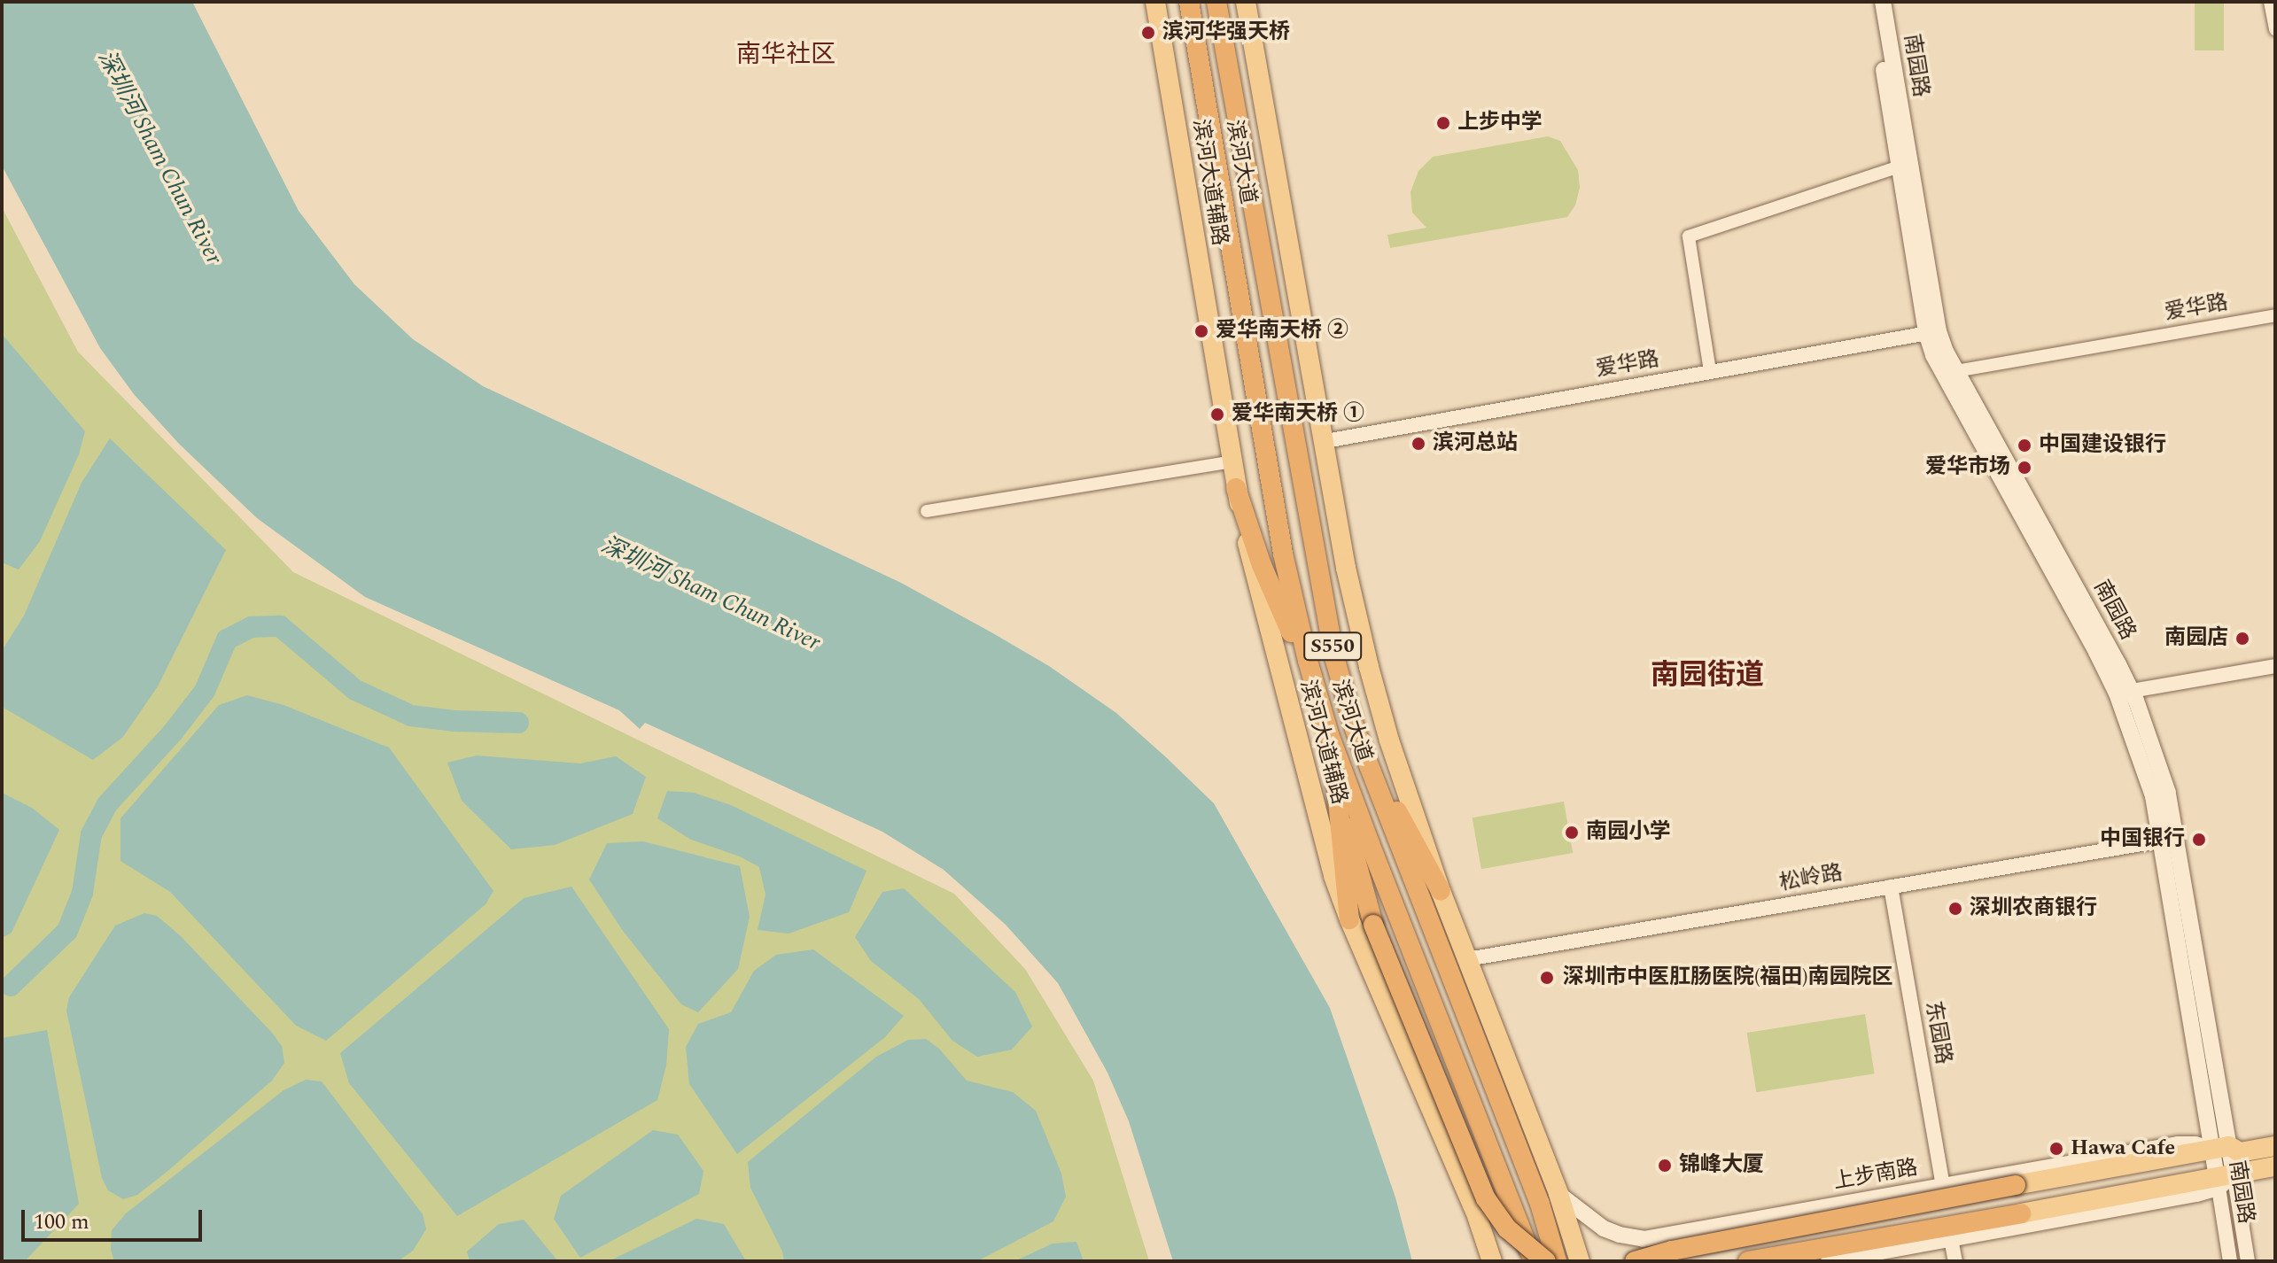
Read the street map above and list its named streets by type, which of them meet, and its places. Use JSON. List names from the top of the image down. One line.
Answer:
{"streets":{"highway":["滨河大道","S550"],"main road":["南园路","滨河大道辅路","上步南路"],"street":["爱华路","松岭路","东园路"]},"crossings":[["南园路","爱华路"],["南园路","松岭路"],["南园路","上步南路"],["松岭路","东园路"],["东园路","上步南路"]],"districts":["南华社区","南园街道"],"water":["深圳河 Sham Chun River"],"places":["滨河华强天桥","上步中学","爱华南天桥 ②","爱华南天桥 ①","滨河总站","中国建设银行","爱华市场","南园店","南园小学","中国银行","深圳农商银行","深圳市中医肛肠医院(福田)南园院区","Hawa Cafe","锦峰大厦"],"scale_bar":"100 m"}
